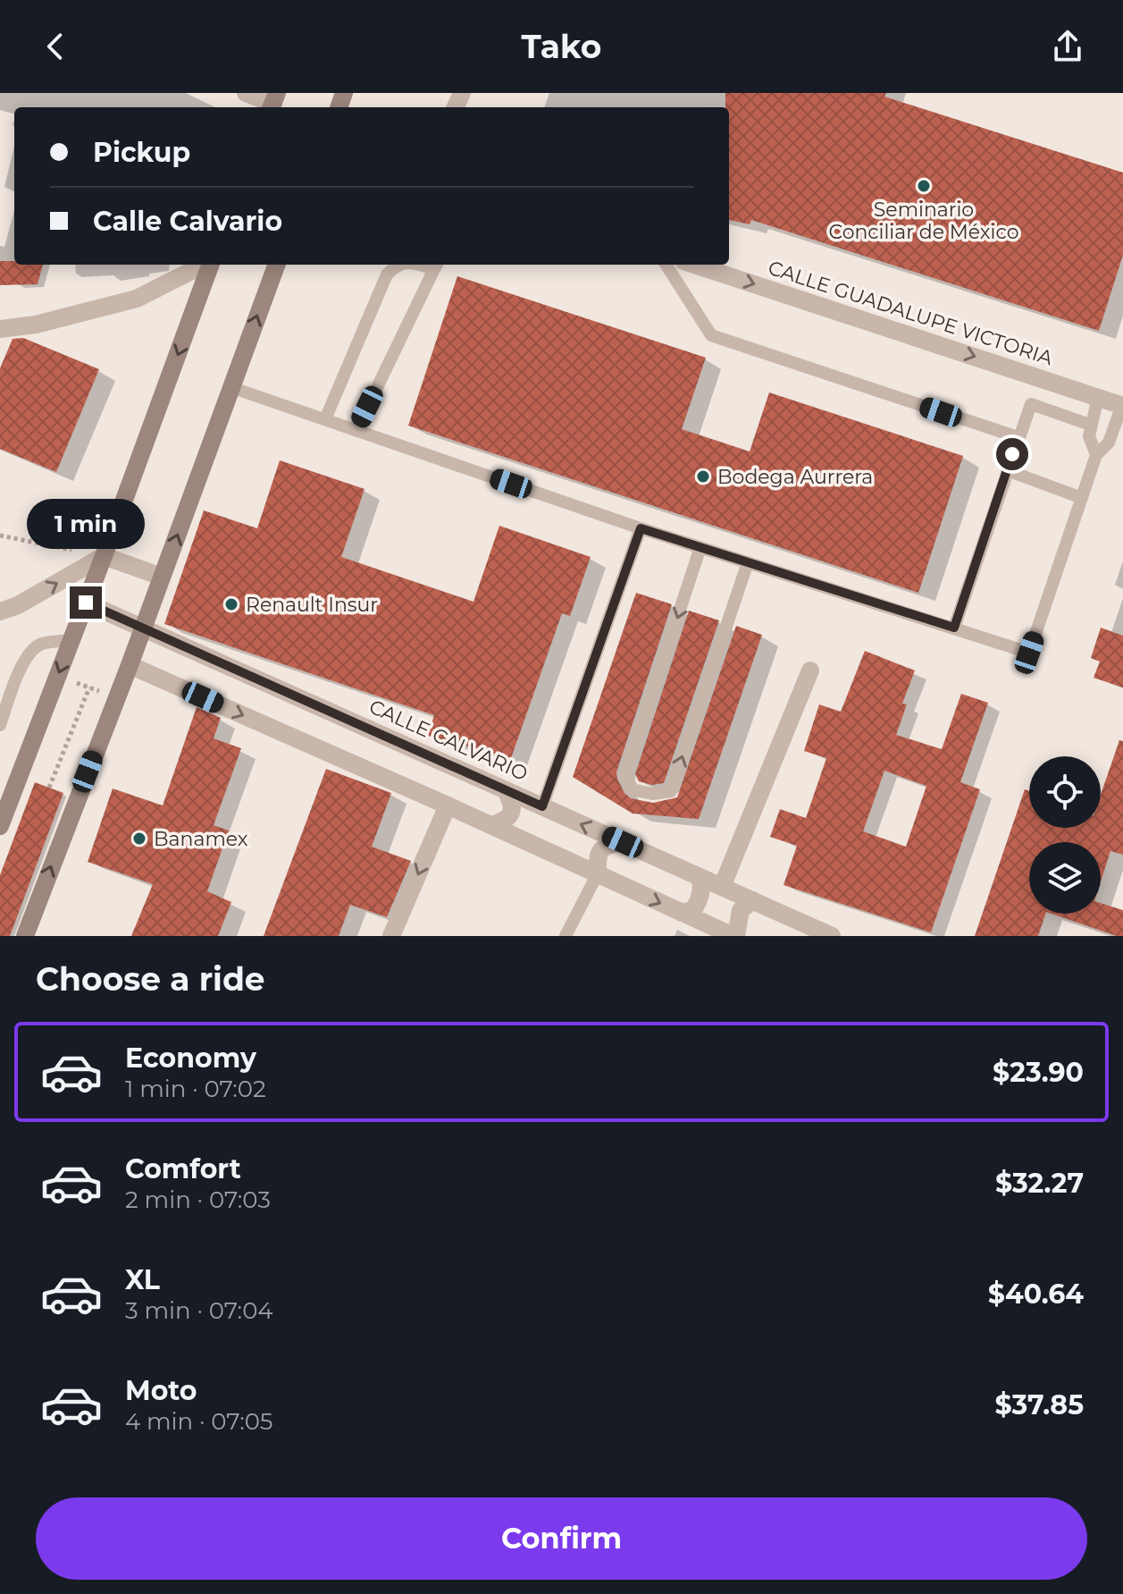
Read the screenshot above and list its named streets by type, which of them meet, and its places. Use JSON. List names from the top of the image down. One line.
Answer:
{"streets":{"street":["CALLE GUADALUPE VICTORIA","CALLE CALVARIO"]},"one_way":["CALLE GUADALUPE VICTORIA"],"places":["Seminario Conciliar de México","Bodega Aurrera","Renault Insur","Banamex"],"page":{"header":"Tako","banner":["Pickup","Calle Calvario"],"bubble":"1 min","heading":"Choose a ride","list":[{"name":"Economy","note":"1 min · 07:02","value":"$23.90"},{"name":"Comfort","note":"2 min · 07:03","value":"$32.27"},{"name":"XL","note":"3 min · 07:04","value":"$40.64"},{"name":"Moto","note":"4 min · 07:05","value":"$37.85"}],"buttons":"Confirm"}}
